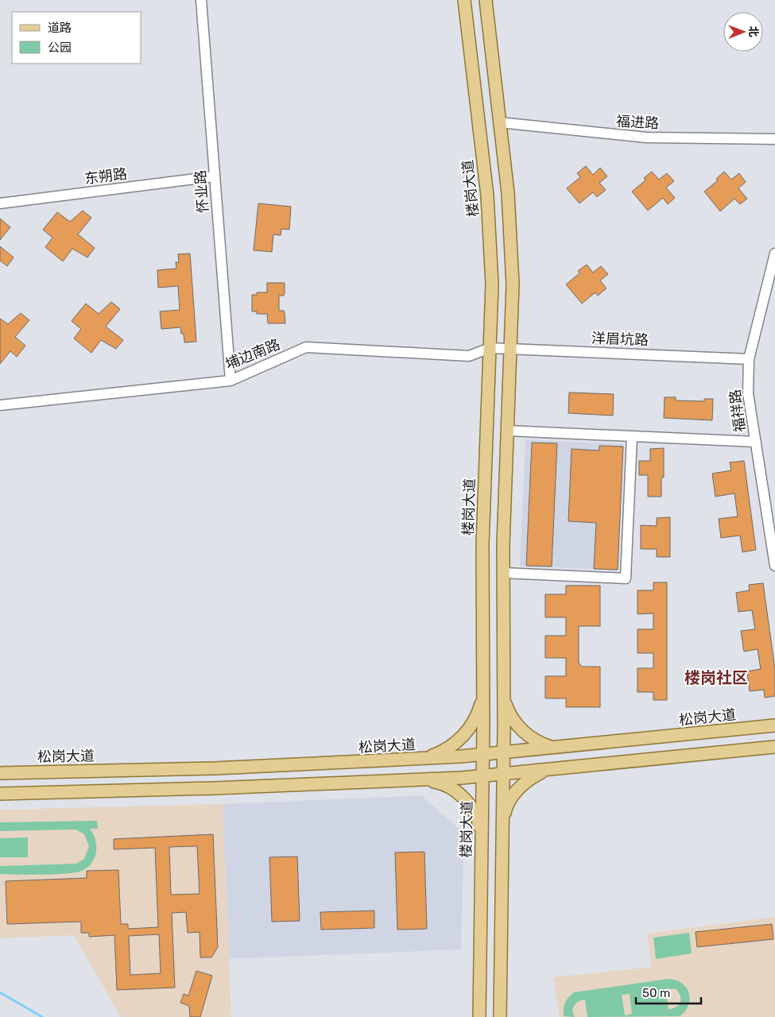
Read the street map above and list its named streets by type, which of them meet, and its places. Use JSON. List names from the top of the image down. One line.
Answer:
{"streets":{"main road":["楼岗大道","松岗大道"],"street":["福进路","东朔路","怀业路","洋眉坑路","埔边南路","福祥路"]},"crossings":[["东朔路","怀业路"],["楼岗大道","洋眉坑路"],["楼岗大道","埔边南路"],["楼岗大道","松岗大道"],["怀业路","埔边南路"],["洋眉坑路","埔边南路"],["洋眉坑路","福祥路"]],"districts":["楼岗社区"],"legend":["道路","公园"],"scale_bar":"50 m","north":"right"}
